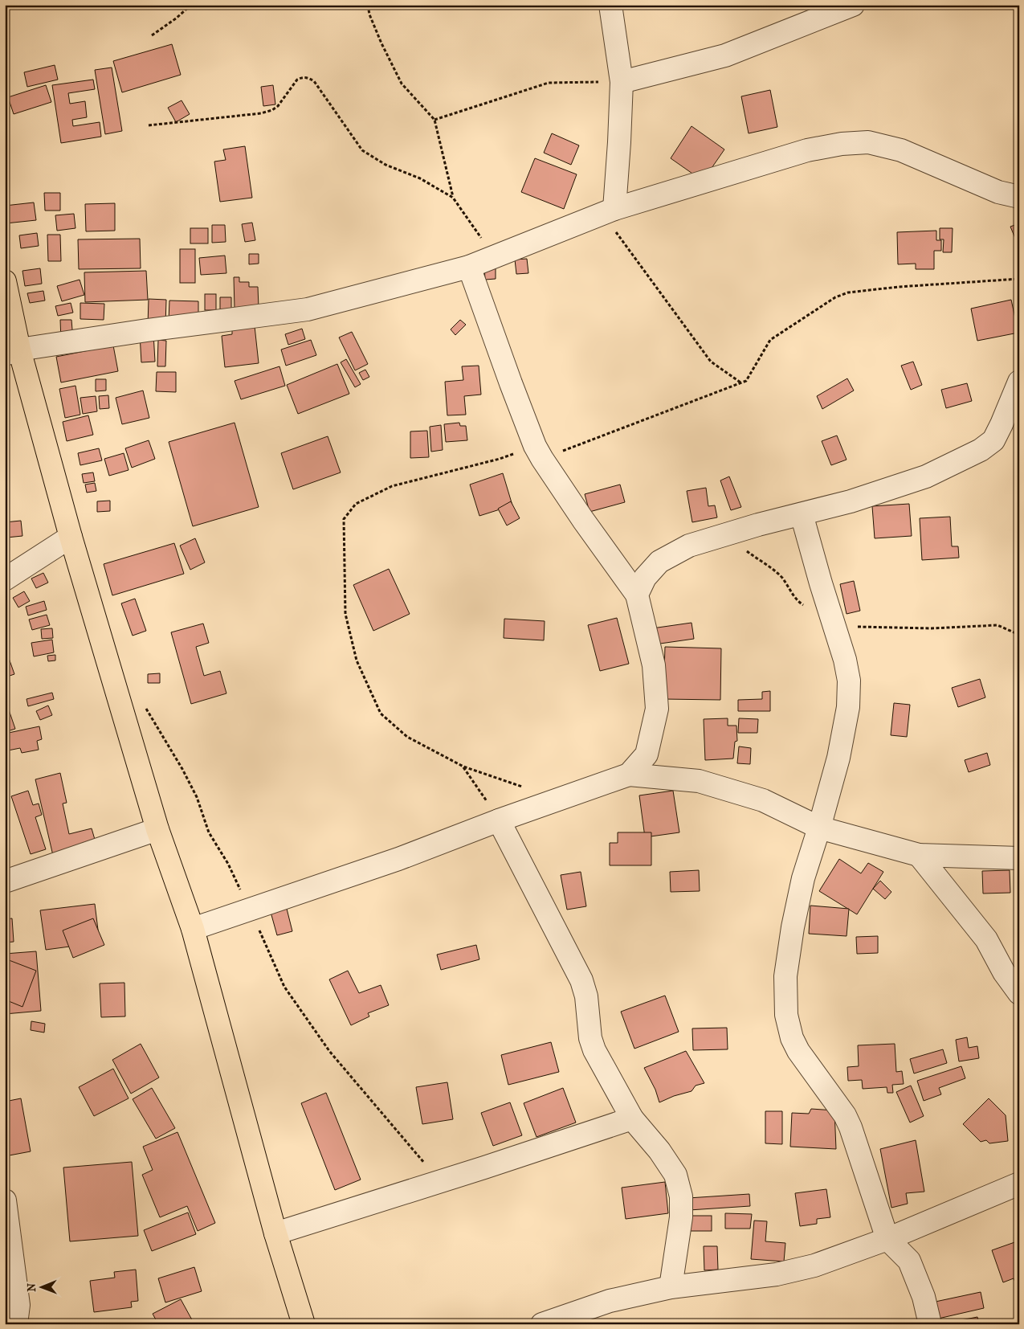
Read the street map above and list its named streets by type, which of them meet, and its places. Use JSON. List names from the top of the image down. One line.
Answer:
{"north":"left"}
